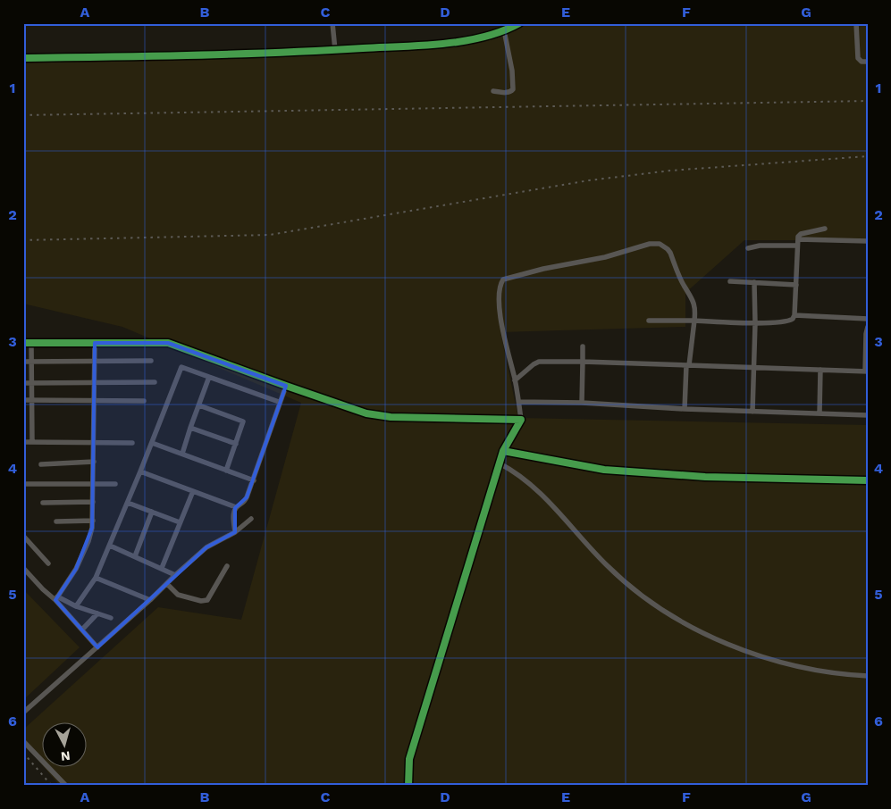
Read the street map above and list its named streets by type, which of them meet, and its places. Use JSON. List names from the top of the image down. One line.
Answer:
{"north":"bottom","grid":{"columns":["A","B","C","D","E","F","G"],"rows":["1","2","3","4","5","6"]}}
